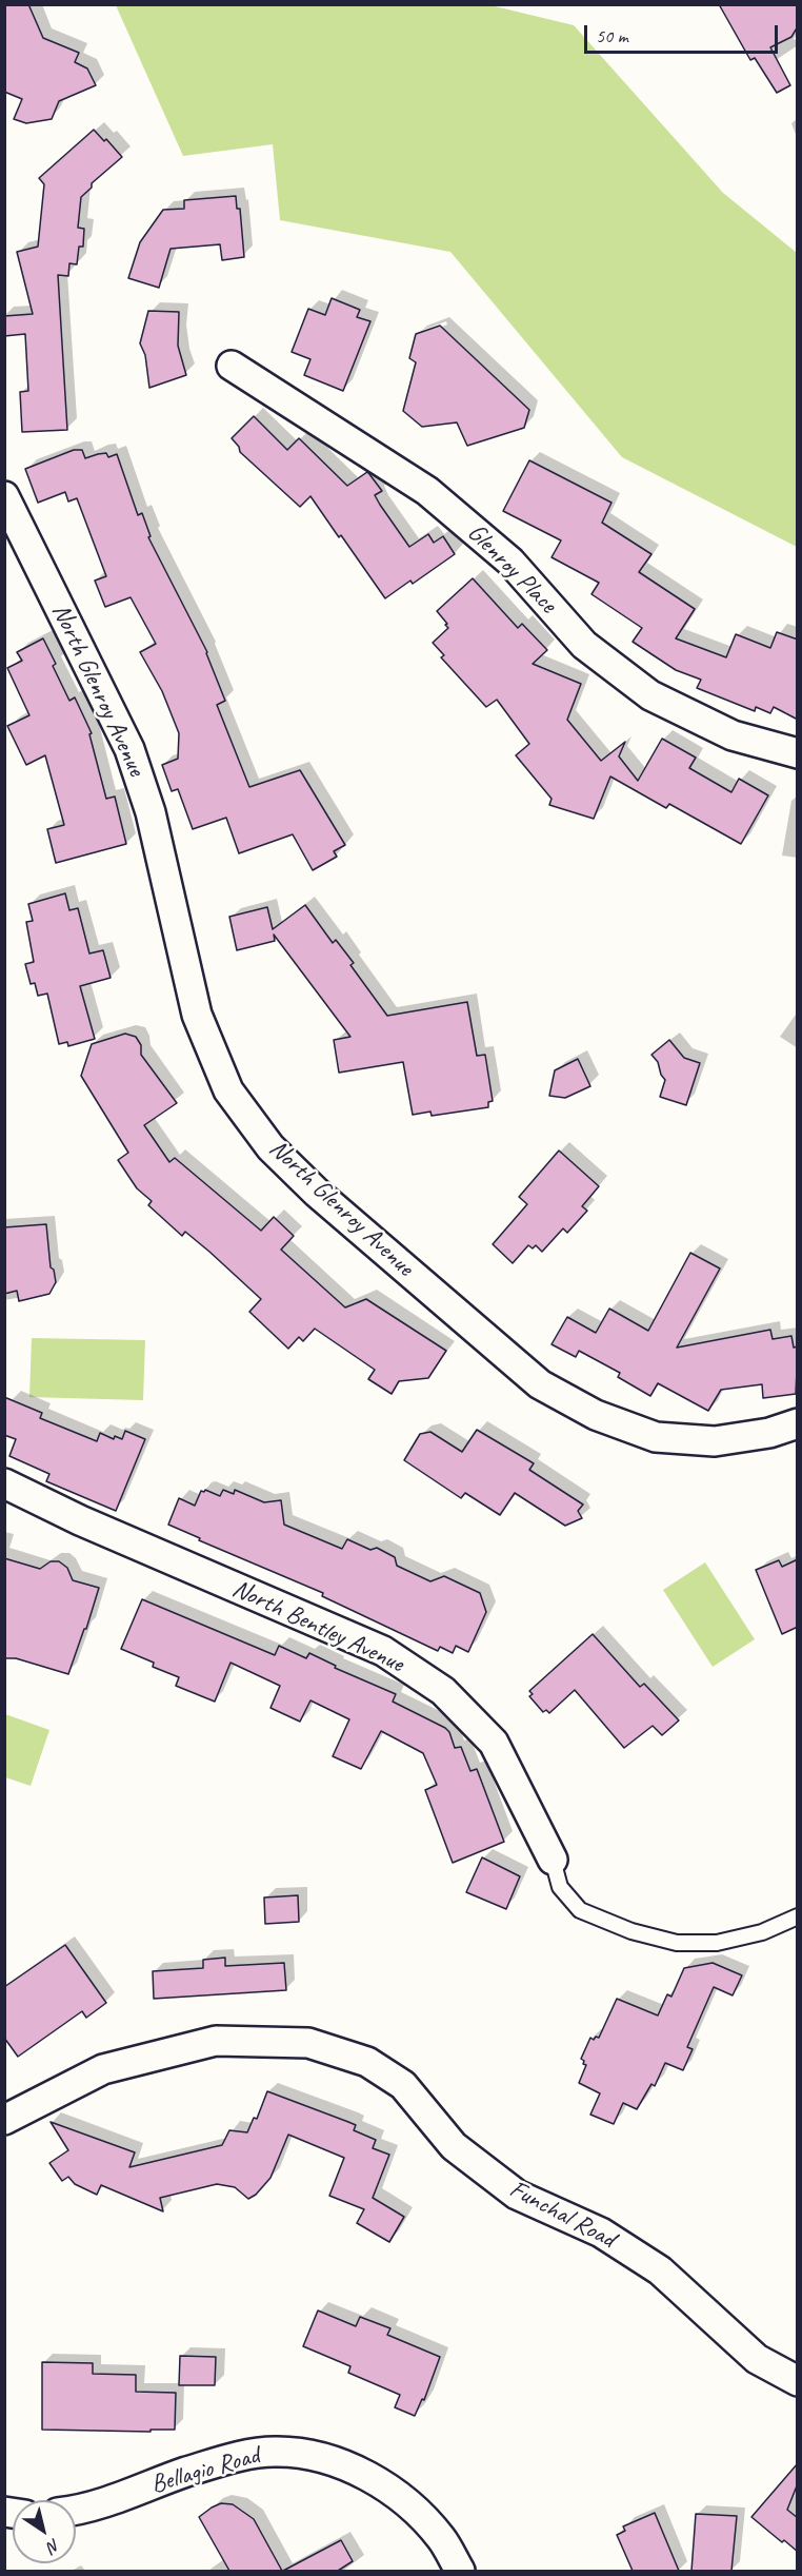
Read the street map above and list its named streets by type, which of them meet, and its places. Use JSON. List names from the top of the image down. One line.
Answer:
{"streets":{"street":["Glenroy Place","North Glenroy Avenue","North Bentley Avenue","Funchal Road","Bellagio Road"]},"scale_bar":"50 m","north":"bottom right"}
